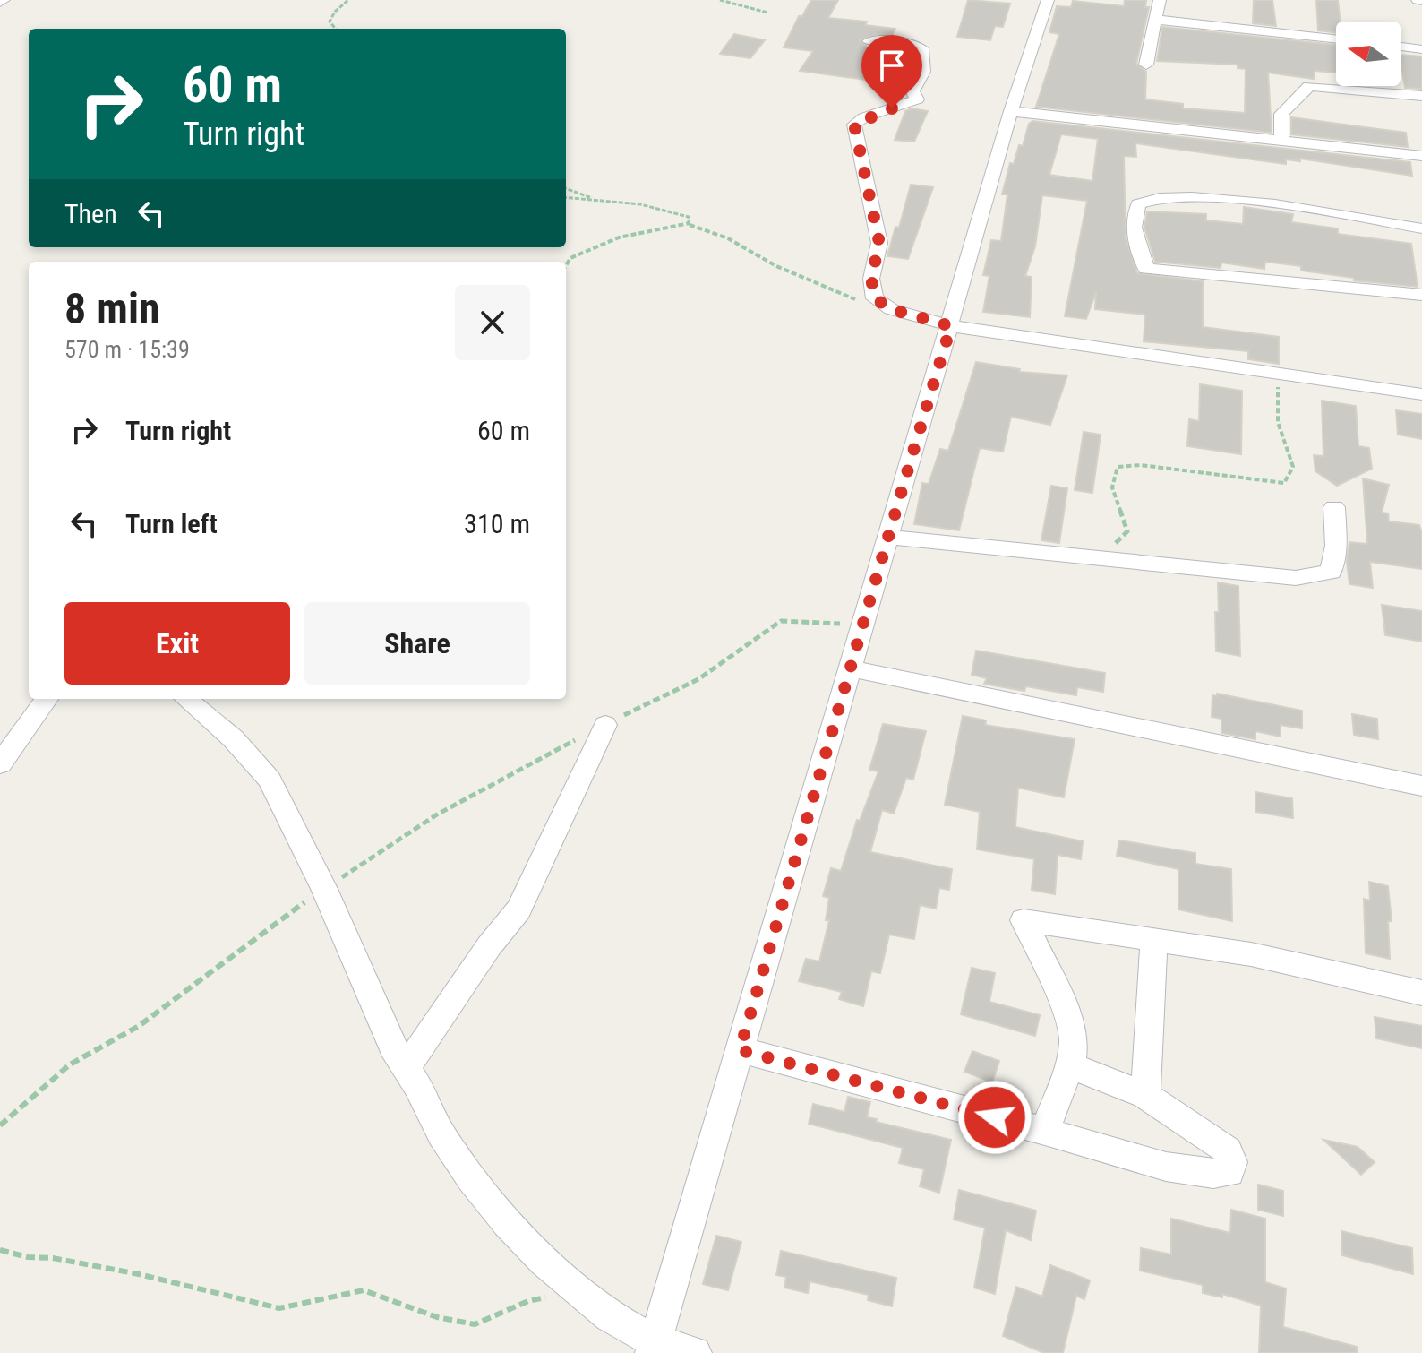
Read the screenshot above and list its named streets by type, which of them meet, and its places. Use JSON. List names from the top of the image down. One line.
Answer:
{"north":"left","page":{"turn":["60 m","Turn right"],"then":"Then","heading":["8 min","570 m · 15:39"],"list":[{"name":"Turn right","value":"60 m"},{"name":"Turn left","value":"310 m"}],"buttons":["Exit","Share"]}}
